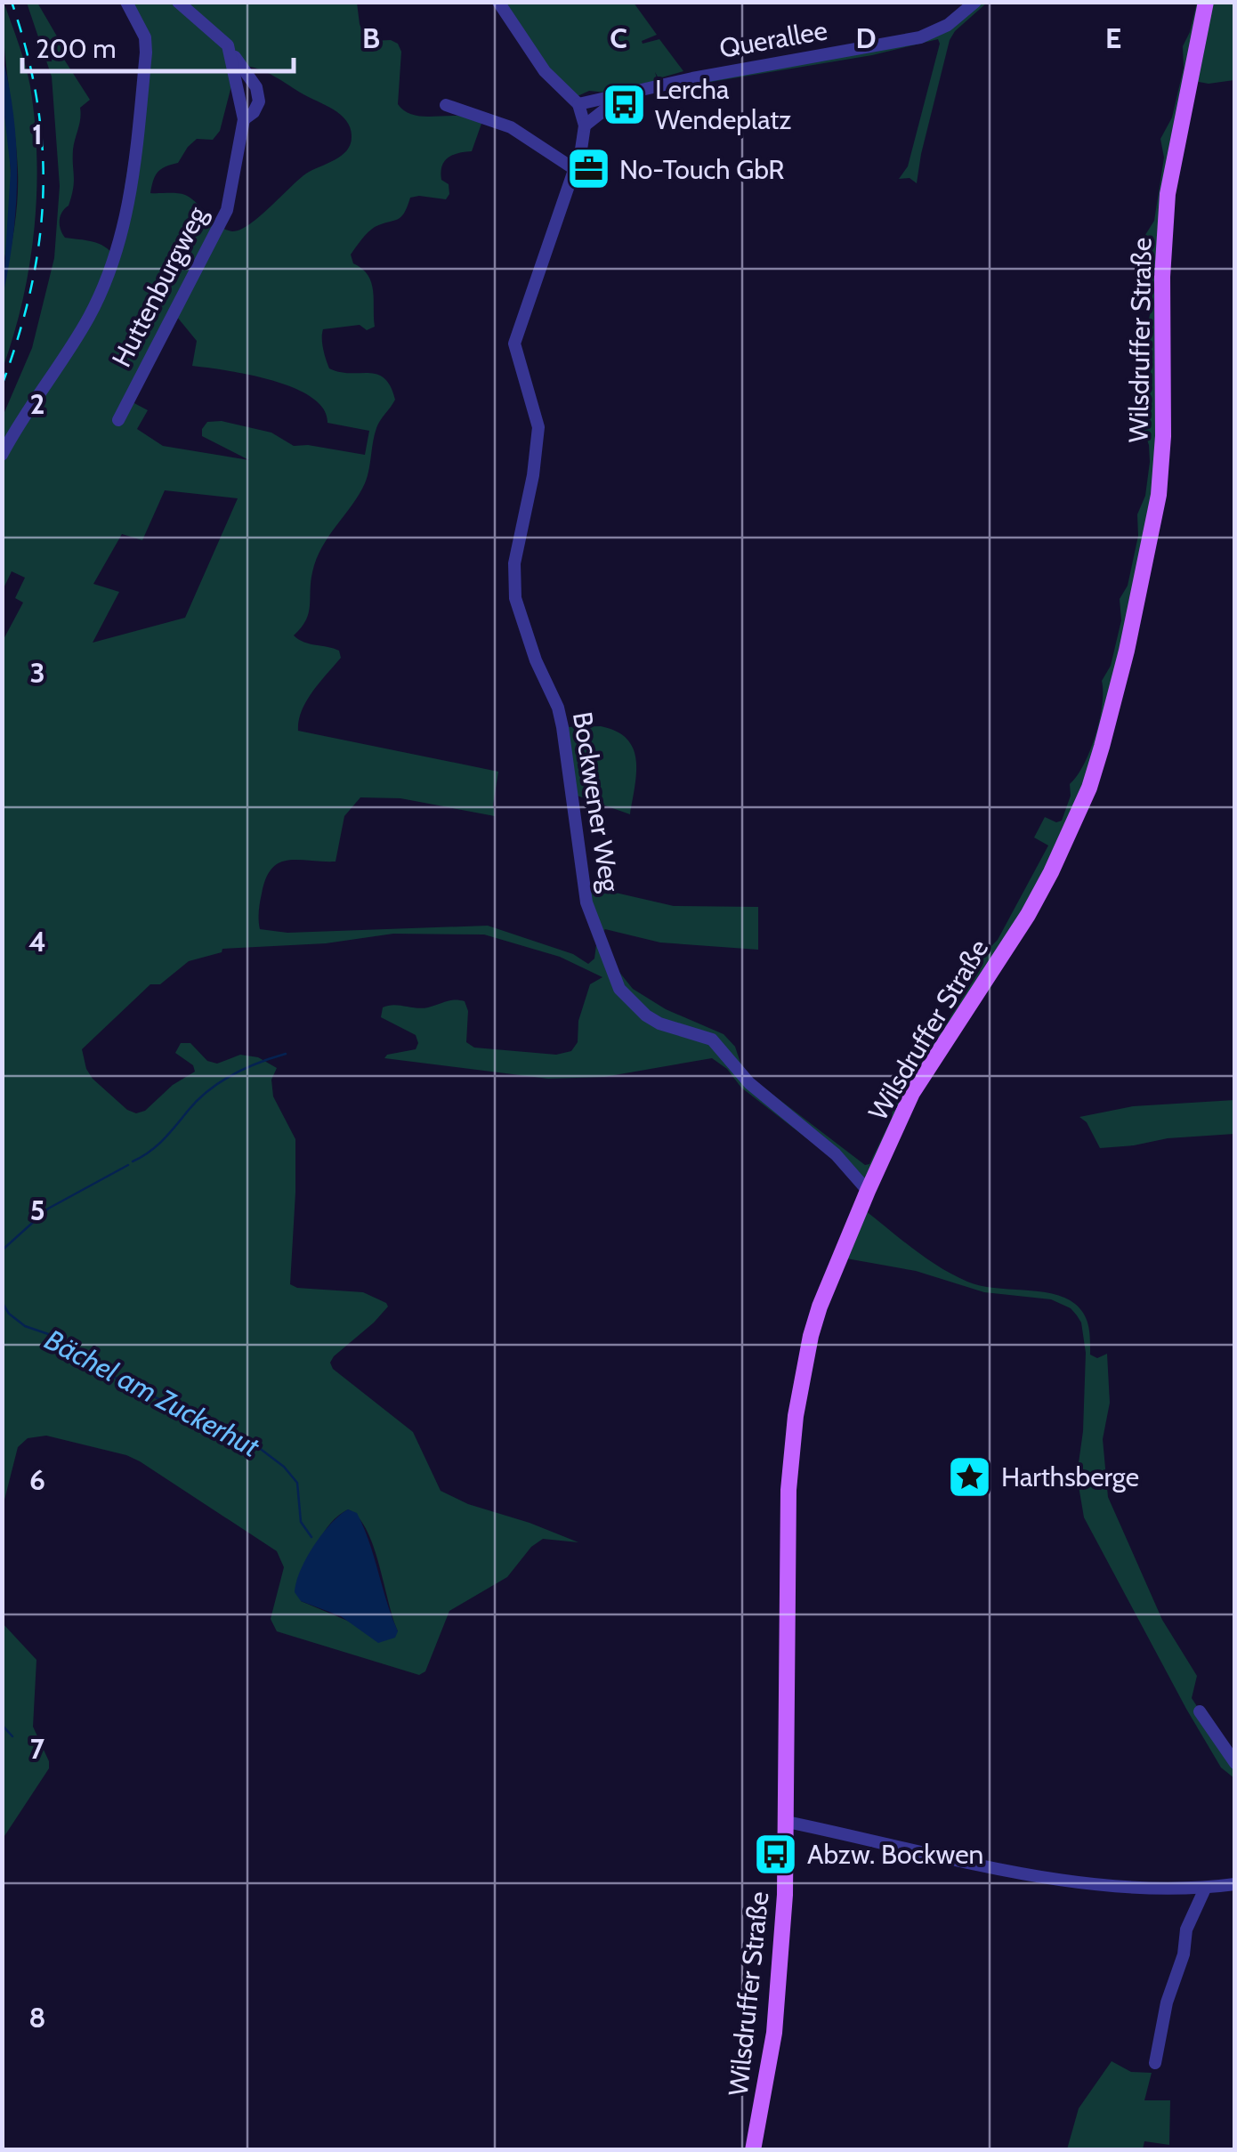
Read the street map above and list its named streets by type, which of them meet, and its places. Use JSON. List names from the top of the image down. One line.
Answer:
{"streets":{"main road":["Wilsdruffer Straße"],"street":["Querallee","Huttenburgweg","Bockwener Weg"]},"crossings":[["Querallee","Bockwener Weg"],["Wilsdruffer Straße","Bockwener Weg"]],"water":["Bächel am Zuckerhut"],"places":{"bus stop":["Lercha Wendeplatz","Abzw. Bockwen"],"office":["No-Touch GbR"],"place":["Harthsberge"]},"scale_bar":"200 m","grid":{"columns":["B","C","D","E"],"rows":["1","2","3","4","5","6","7","8"]}}
